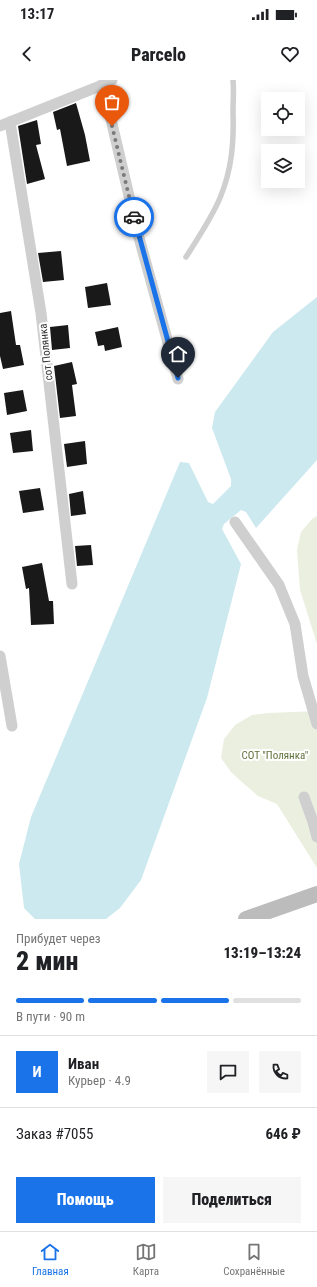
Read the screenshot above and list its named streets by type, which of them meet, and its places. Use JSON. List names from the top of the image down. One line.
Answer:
{"streets":{"street":["сот Полянка"]},"parks":["СОТ \"Полянка\""],"page":{"status":"13:17","header":"Parcelo","heading":["2 мин","Прибудет через","13:19–13:24"],"panel":["Иван","Курьер · 4.9","Заказ #7055","646 ₽"],"bar":"В пути · 90 m","round":"И","buttons":["Помощь","Поделиться"],"tabs":["Главная","Карта","Сохранённые"]}}
